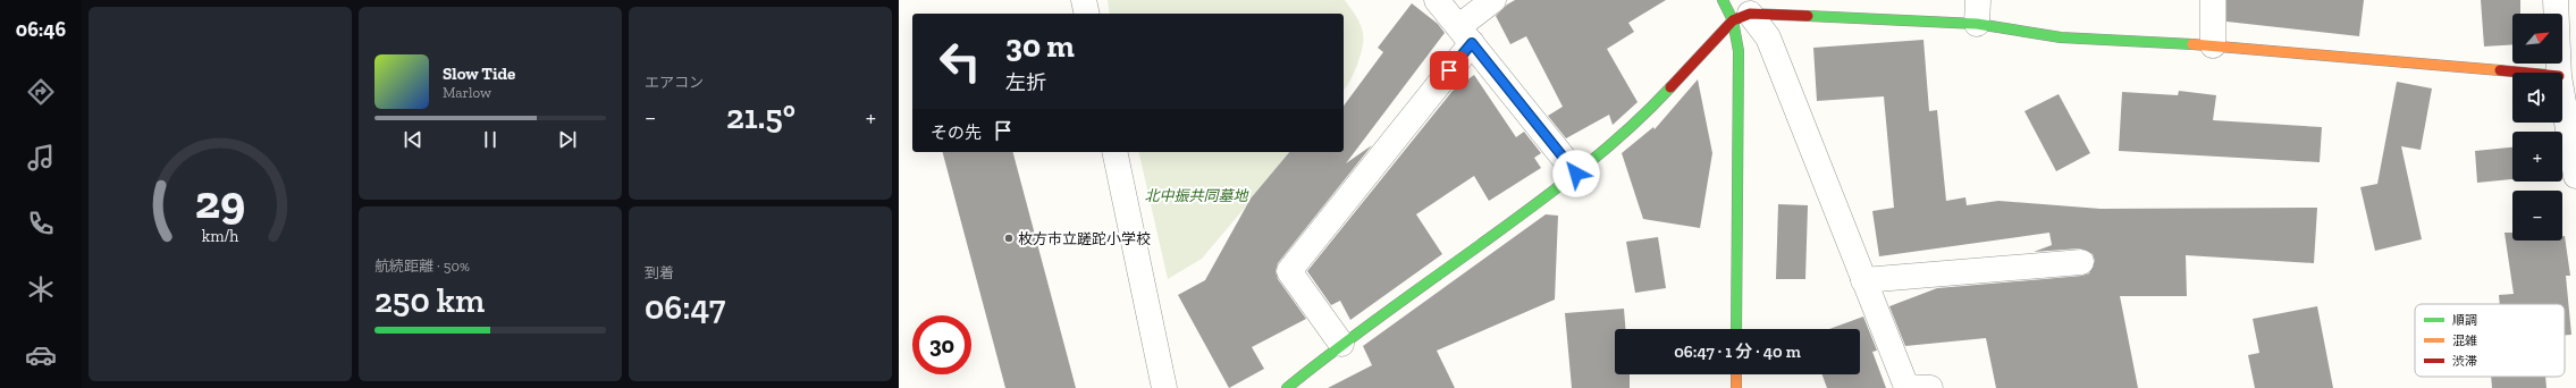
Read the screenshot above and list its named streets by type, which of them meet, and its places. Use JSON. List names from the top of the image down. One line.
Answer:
{"parks":["北中振共同墓地"],"places":["枚方市立蹉跎小学校"],"legend":["順調","混雑","渋滞"],"north":"top right","page":{"tabs":"06:46","tile":["エアコン",["航続距離 · 50%","250 km"],["到着","06:47"]],"map_buttons":["+","−"],"turn":["30 m","左折"],"song":["Slow Tide","Marlow"],"heat":["−","21.5°","+"],"then":"その先","limit":"30","trip":"06:47 · 1 分 · 40 m","gauge":["29","km/h"]}}
